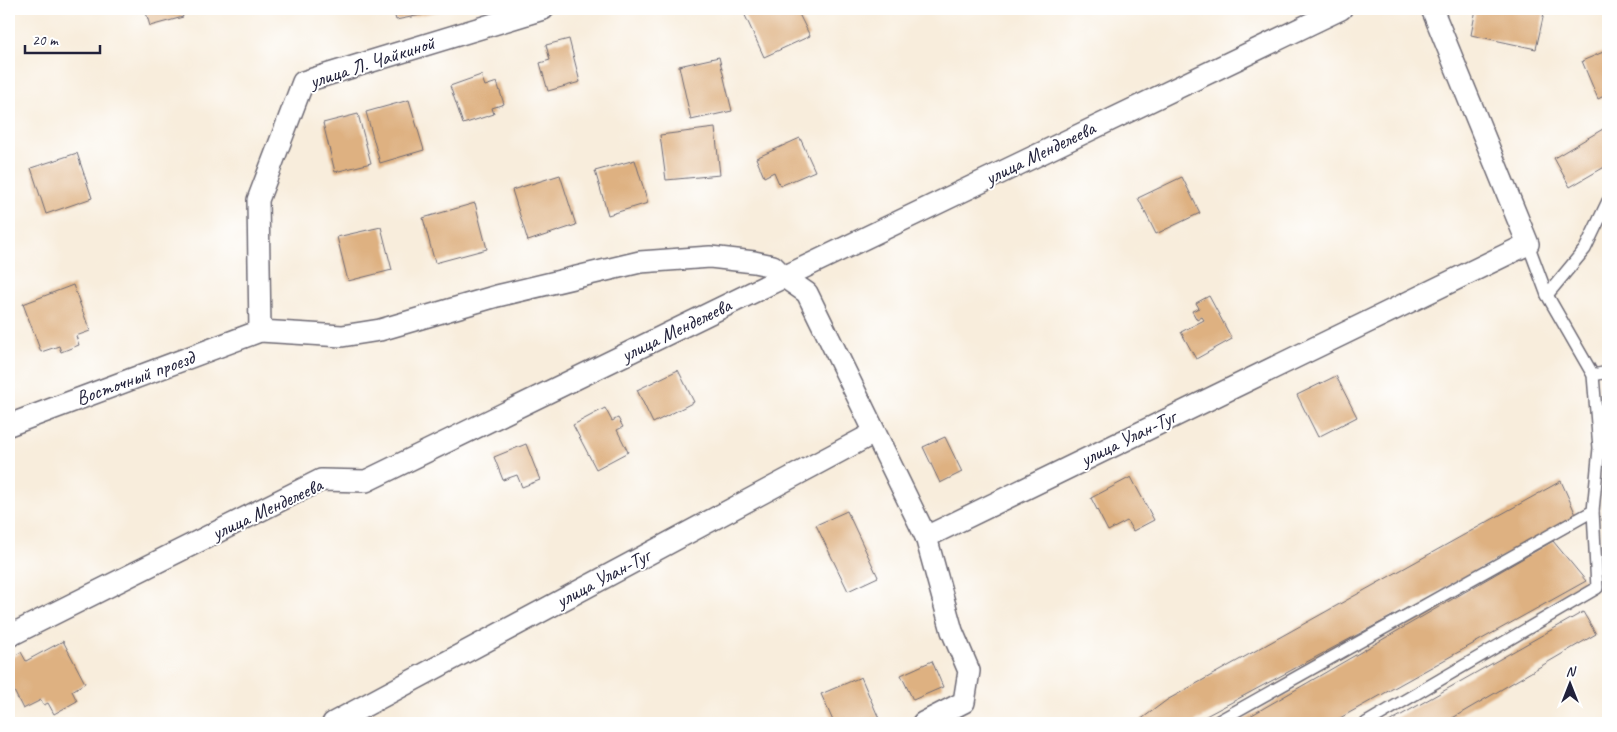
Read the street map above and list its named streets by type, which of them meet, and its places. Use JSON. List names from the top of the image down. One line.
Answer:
{"streets":{"street":["улица Л. Чайкиной","улица Менделеева","Восточный проезд","улица Улан-Туг"]},"crossings":[["улица Л. Чайкиной","Восточный проезд"]],"scale_bar":"20 m","north":"top"}
